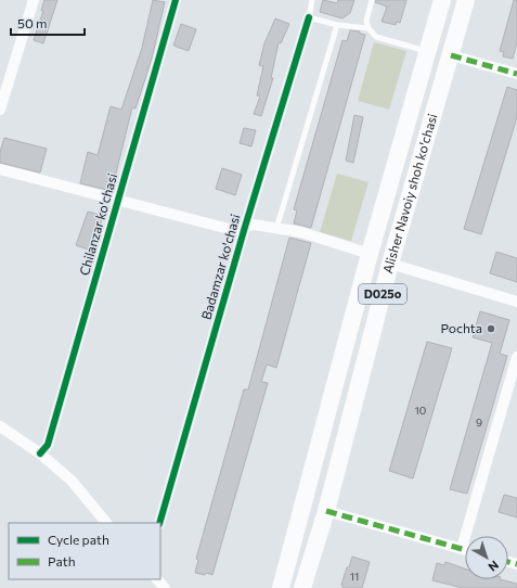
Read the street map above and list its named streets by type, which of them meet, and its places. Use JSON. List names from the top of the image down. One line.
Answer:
{"streets":{"main road":["Alisher Navoiy shoh ko'chasi","D025o"],"street":["Chilanzar ko'chasi","Badamzar ko'chasi"]},"places":["Pochta"],"house_numbers":["10","9","11"],"legend":["Cycle path","Path"],"scale_bar":"50 m","north":"bottom right"}
